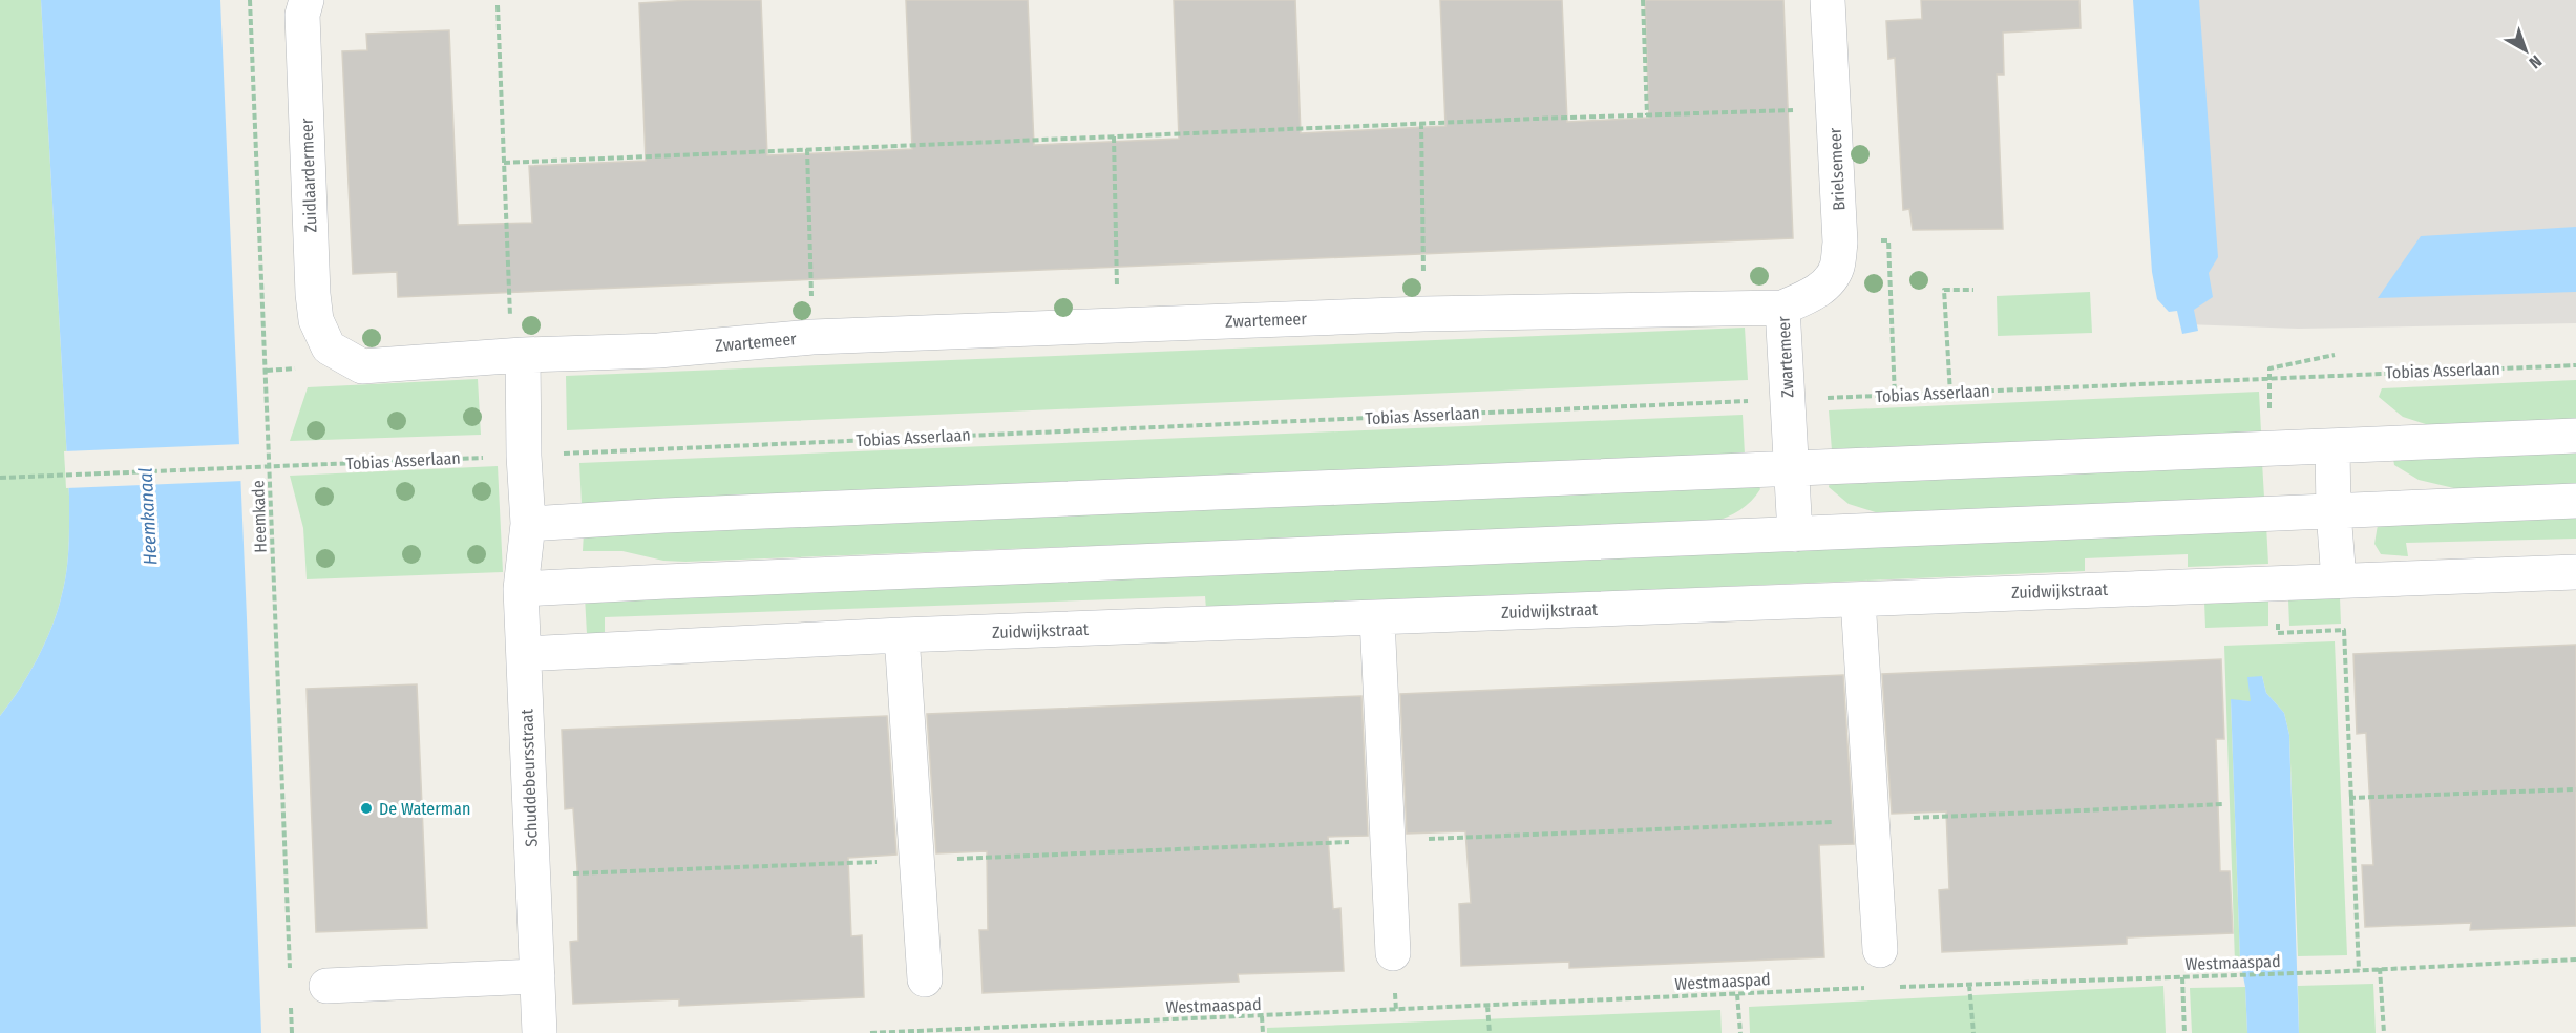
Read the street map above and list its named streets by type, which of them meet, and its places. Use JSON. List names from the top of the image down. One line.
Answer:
{"streets":{"street":["Brielsemeer","Zuidlaardermeer","Zwartemeer","Zuidwijkstraat","Schuddebeursstraat"],"path":["Tobias Asserlaan","Heemkade","Westmaaspad"]},"crossings":[["Brielsemeer","Zwartemeer"],["Zuidlaardermeer","Zwartemeer"],["Zwartemeer","Tobias Asserlaan"],["Tobias Asserlaan","Heemkade"],["Zuidwijkstraat","Schuddebeursstraat"]],"water":["Heemkanaal"],"places":["De Waterman"],"north":"bottom right"}
